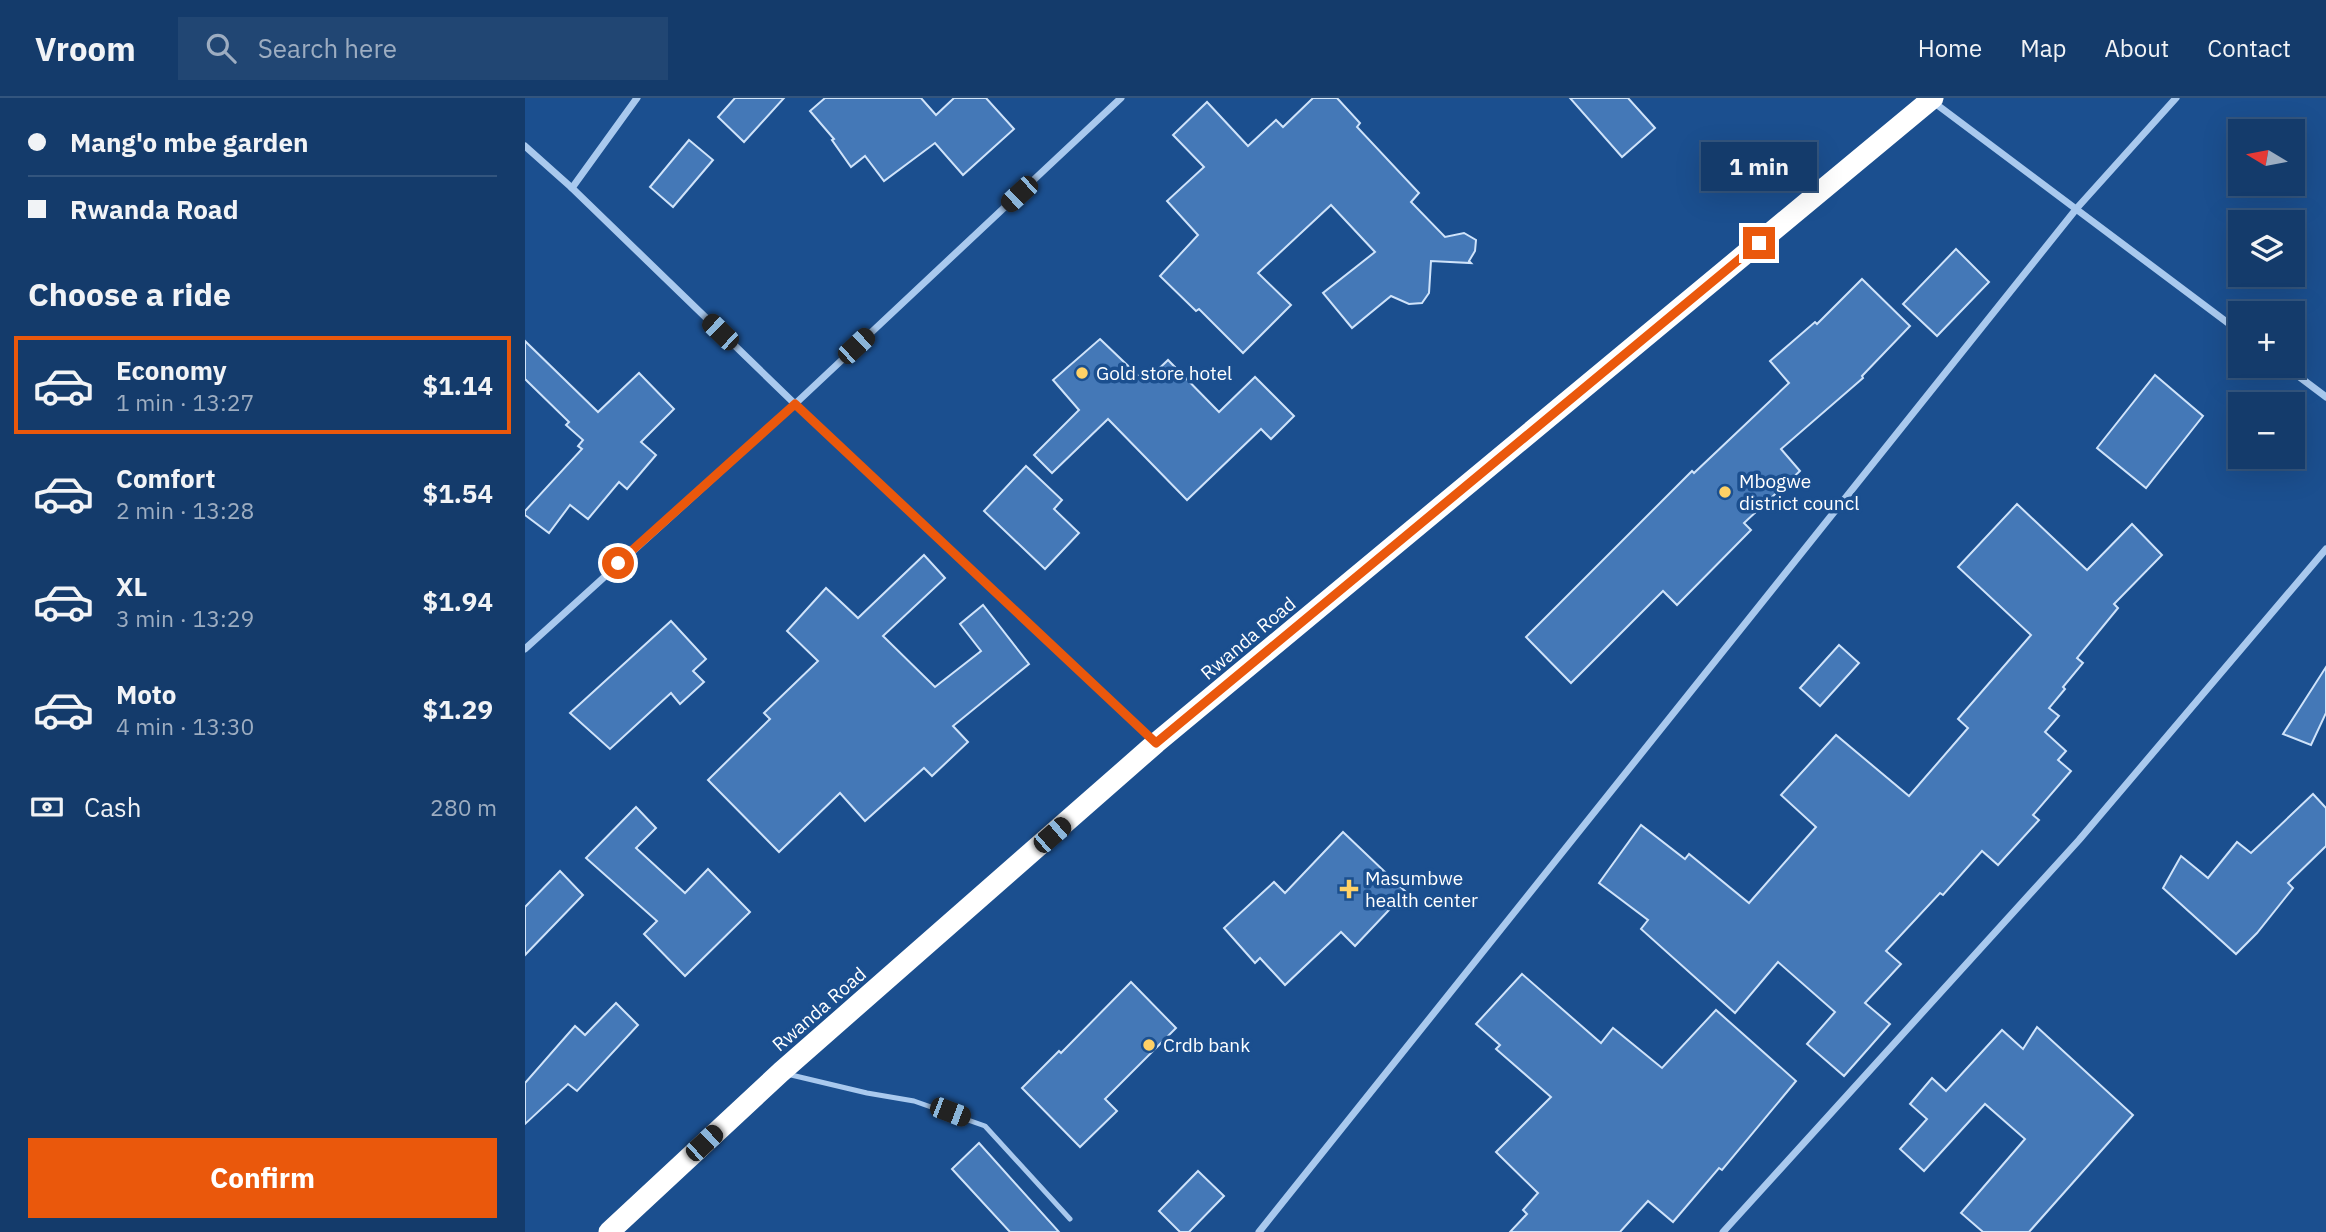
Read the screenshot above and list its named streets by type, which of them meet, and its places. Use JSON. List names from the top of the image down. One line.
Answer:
{"streets":{"highway":["Rwanda Road"]},"places":{"other":["Gold store hotel","Mbogwe district councl","Crdb bank"],"health":["Masumbwe health center"]},"north":"left","page":{"header":"Vroom","search":"Search here","nav":["Home","Map","About","Contact"],"banner":["Mang'o mbe garden","Rwanda Road"],"map_buttons":["+","−"],"bubble":"1 min","heading":"Choose a ride","list":[{"name":"Economy","note":"1 min · 13:27","value":"$1.14"},{"name":"Comfort","note":"2 min · 13:28","value":"$1.54"},{"name":"XL","note":"3 min · 13:29","value":"$1.94"},{"name":"Moto","note":"4 min · 13:30","value":"$1.29"}],"pay":["Cash","280 m"],"buttons":"Confirm"}}
